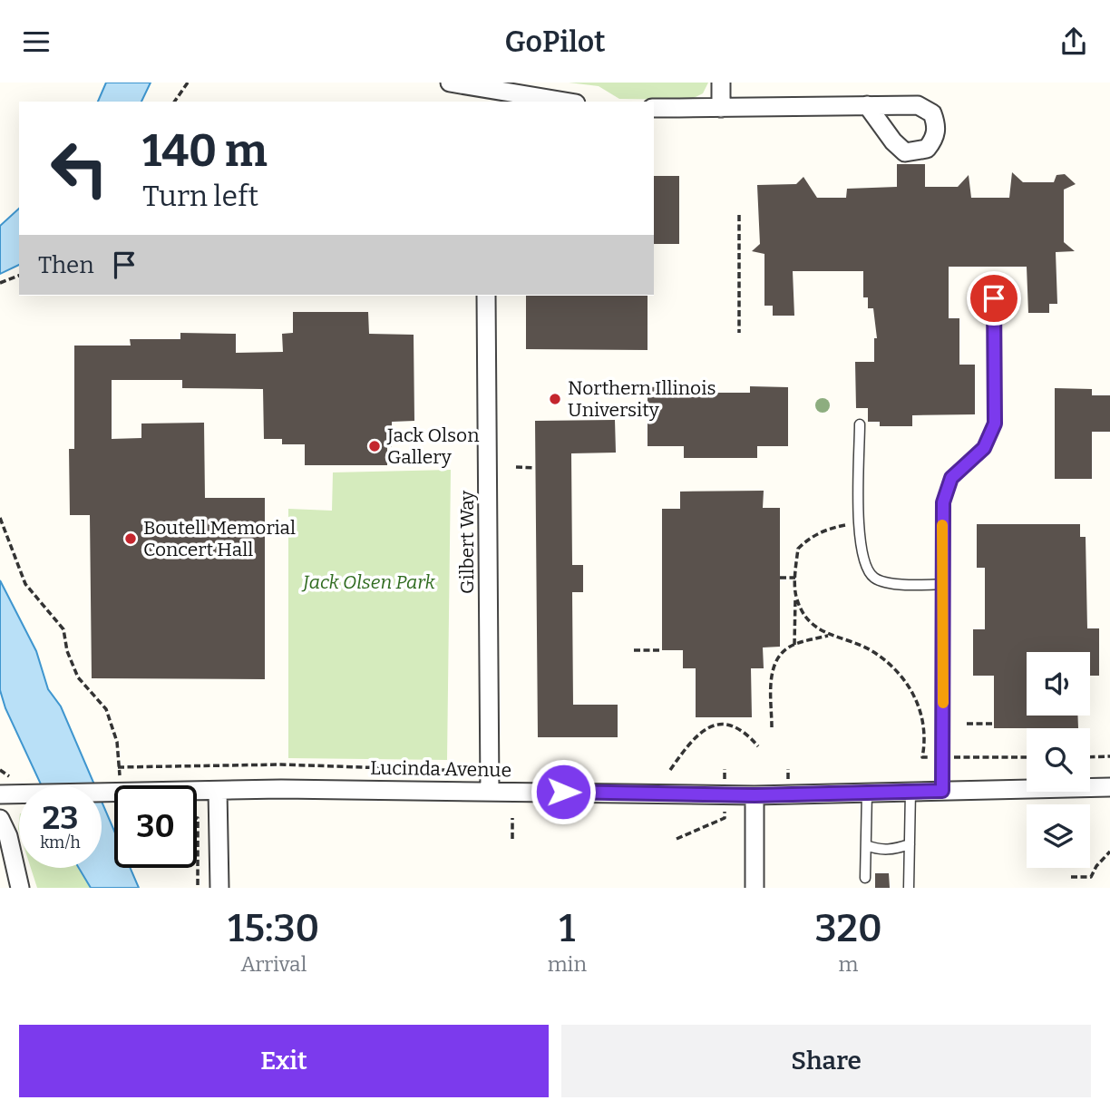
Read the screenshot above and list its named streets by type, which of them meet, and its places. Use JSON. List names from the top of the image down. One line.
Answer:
{"streets":{"street":["Gilbert Way","Lucinda Avenue"]},"crossings":[["Gilbert Way","Lucinda Avenue"]],"parks":["Jack Olsen Park"],"places":["Northern Illinois University","Jack Olson Gallery","Boutell Memorial Concert Hall"],"page":{"header":"GoPilot","turn":["140 m","Turn left"],"then":"Then","speed":"23 km/h","limit":"30","eta":["15:30","Arrival","1","min","320","m"],"buttons":["Exit","Share"]}}
